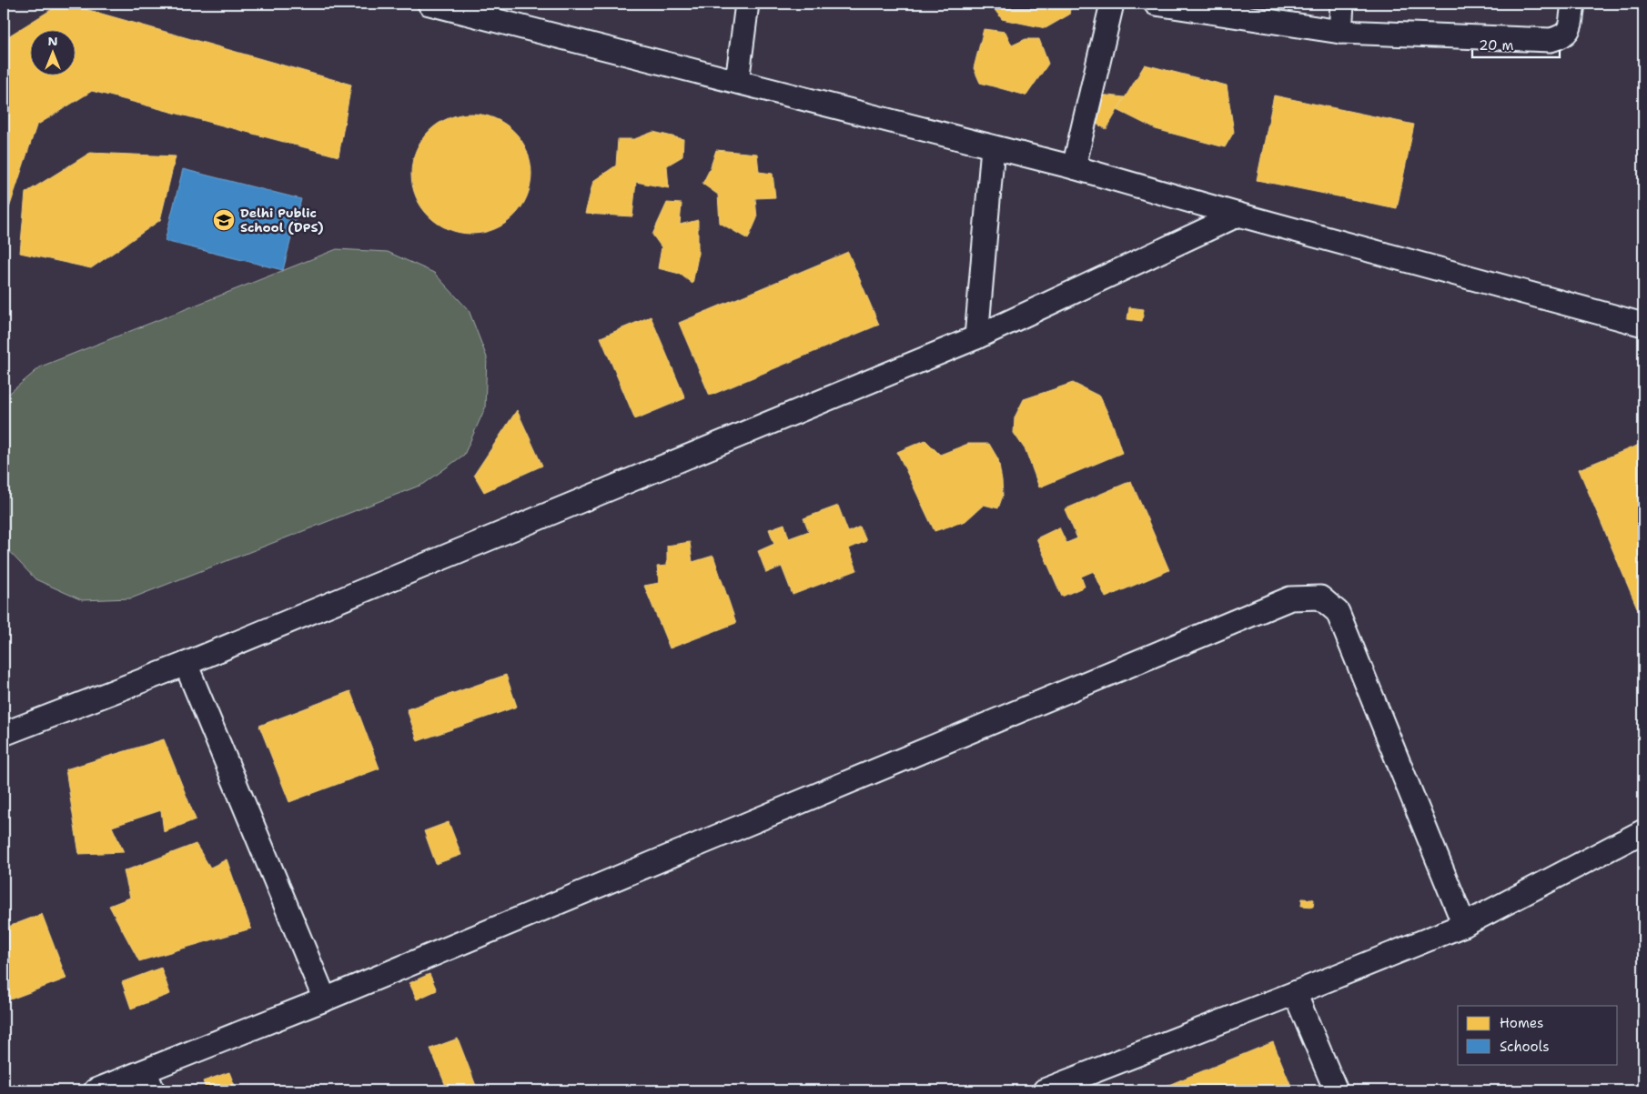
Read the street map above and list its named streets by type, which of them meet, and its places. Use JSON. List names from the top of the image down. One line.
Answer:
{"places":{"school or university":["Delhi Public School (DPS)"]},"legend":["Homes","Schools"],"scale_bar":"20 m","north":"top"}
